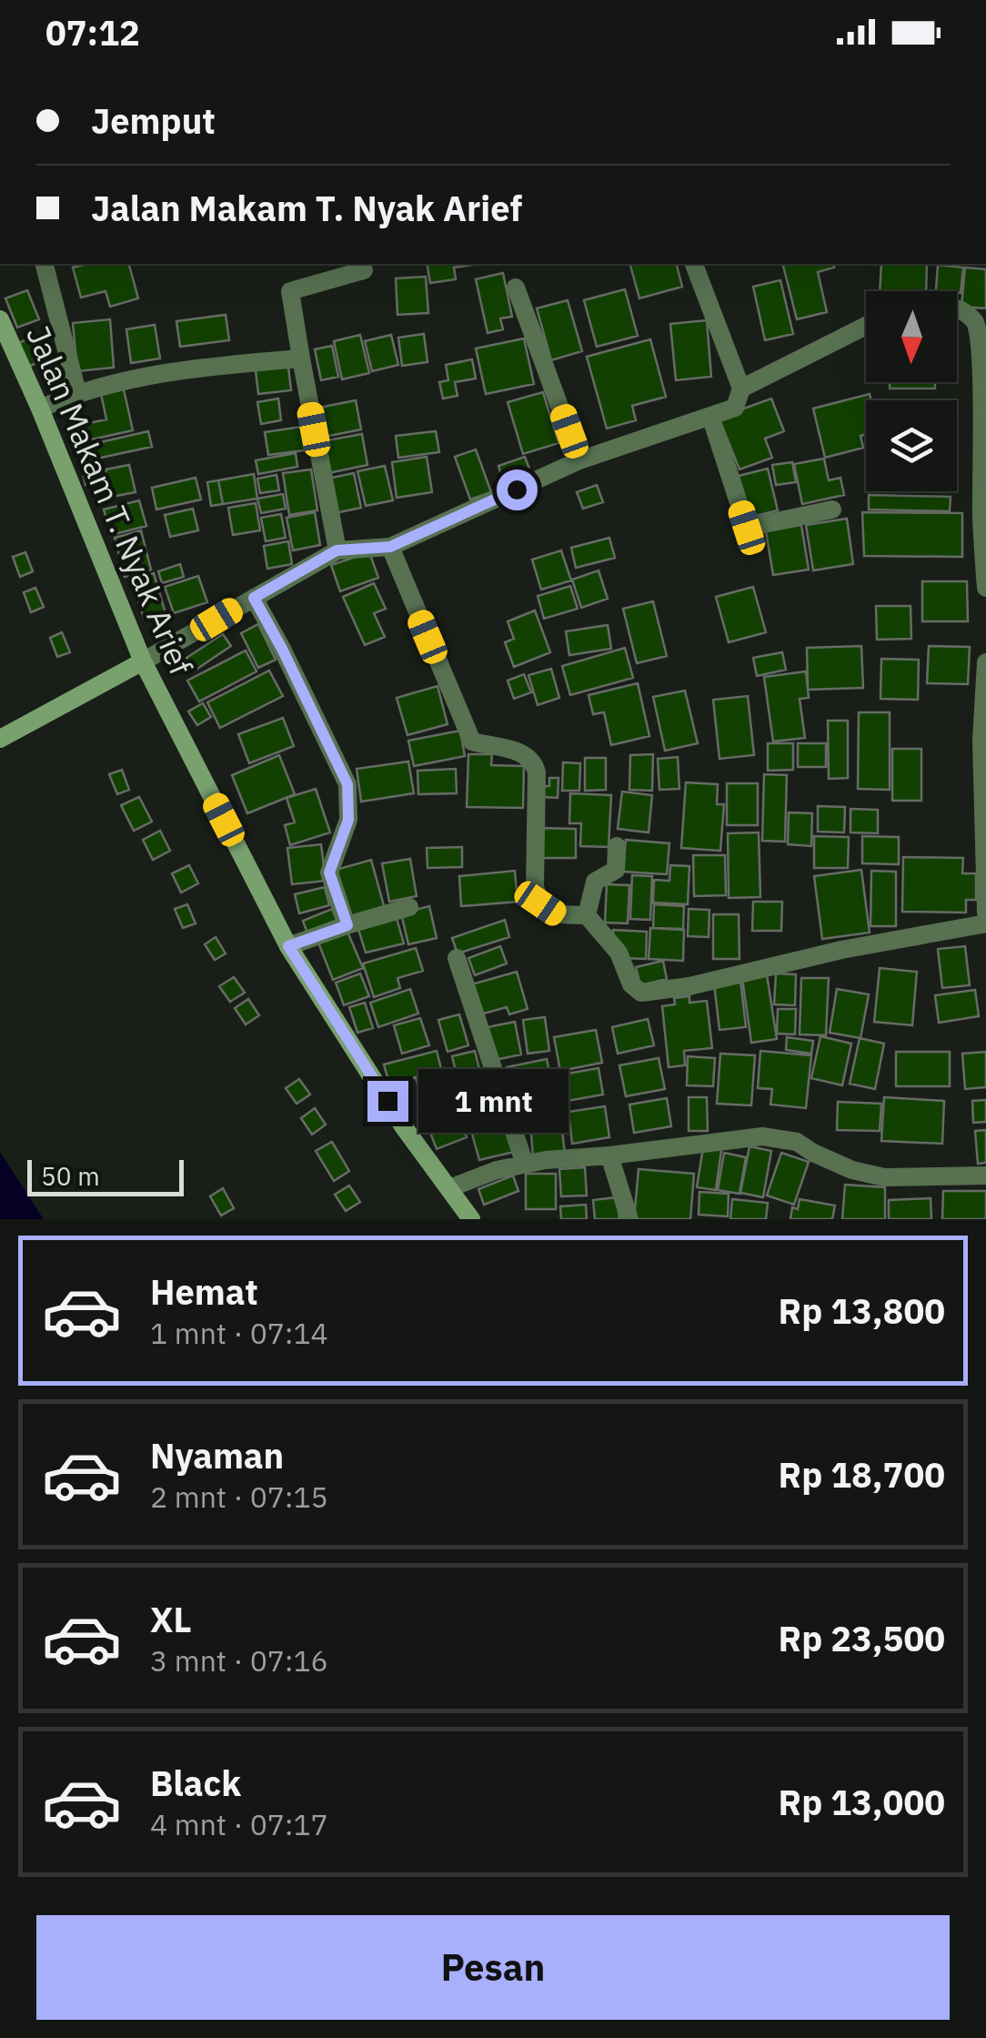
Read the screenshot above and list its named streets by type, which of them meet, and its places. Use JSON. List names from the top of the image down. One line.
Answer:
{"streets":{"street":["Jalan Makam T. Nyak Arief"]},"scale_bar":"50 m","north":"bottom","page":{"status":"07:12","banner":["Jemput","Jalan Makam T. Nyak Arief"],"bubble":"1 mnt","scale":"50 m","list":[{"name":"Hemat","note":"1 mnt · 07:14","value":"Rp 13,800"},{"name":"Nyaman","note":"2 mnt · 07:15","value":"Rp 18,700"},{"name":"XL","note":"3 mnt · 07:16","value":"Rp 23,500"},{"name":"Black","note":"4 mnt · 07:17","value":"Rp 13,000"}],"buttons":"Pesan"}}
